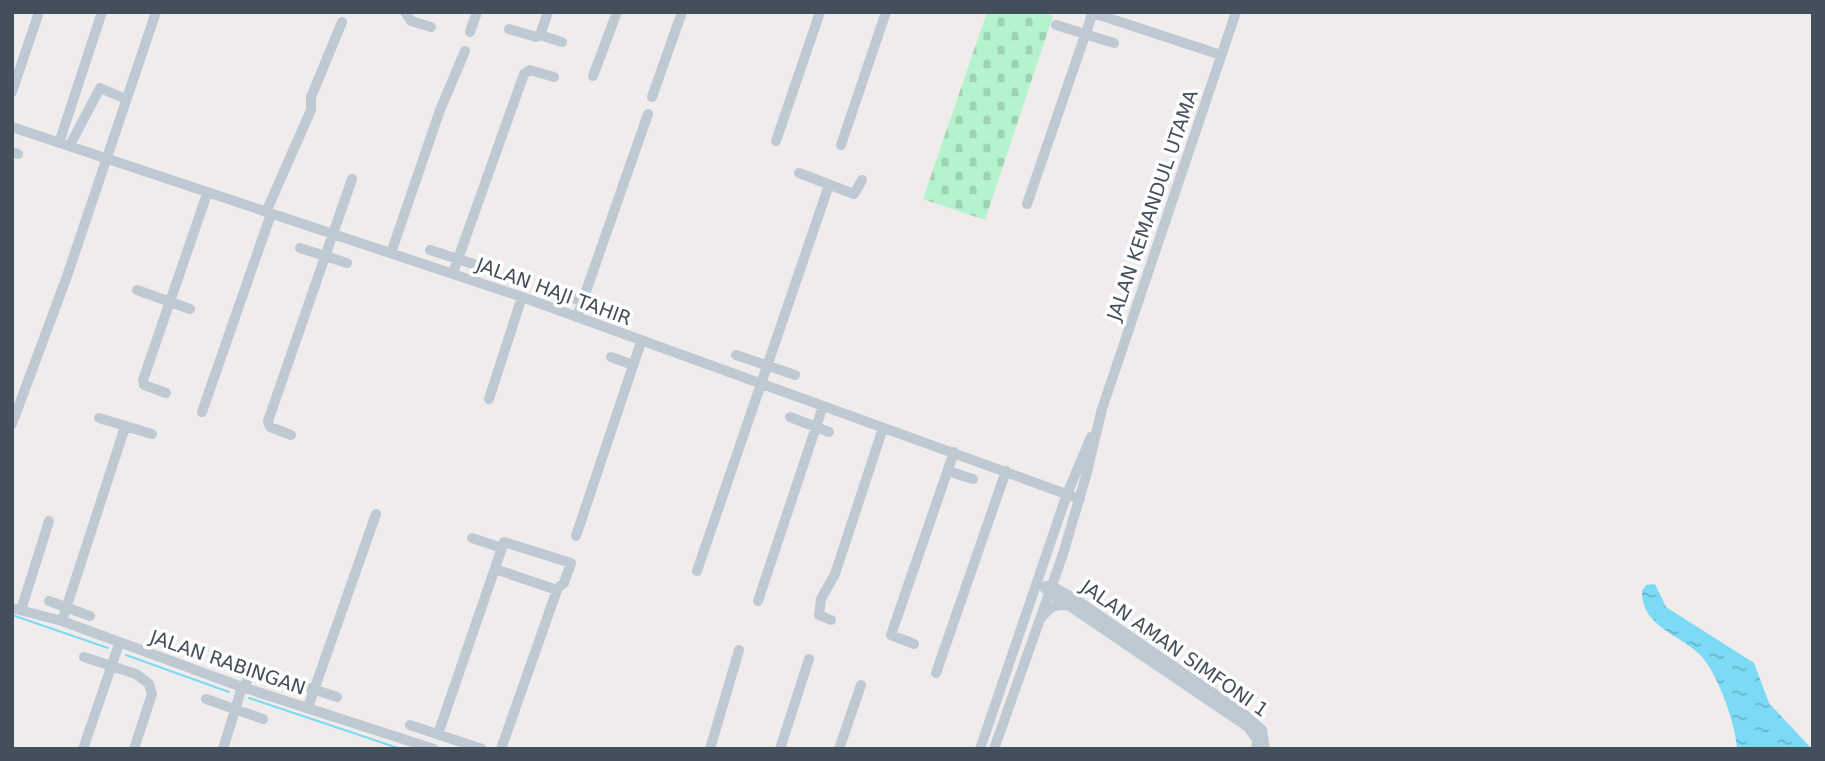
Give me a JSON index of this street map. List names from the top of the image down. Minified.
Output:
{"streets":{"street":["JALAN KEMANDUL UTAMA","JALAN HAJI TAHIR","JALAN AMAN SIMFONI 1","JALAN RABINGAN"]}}
